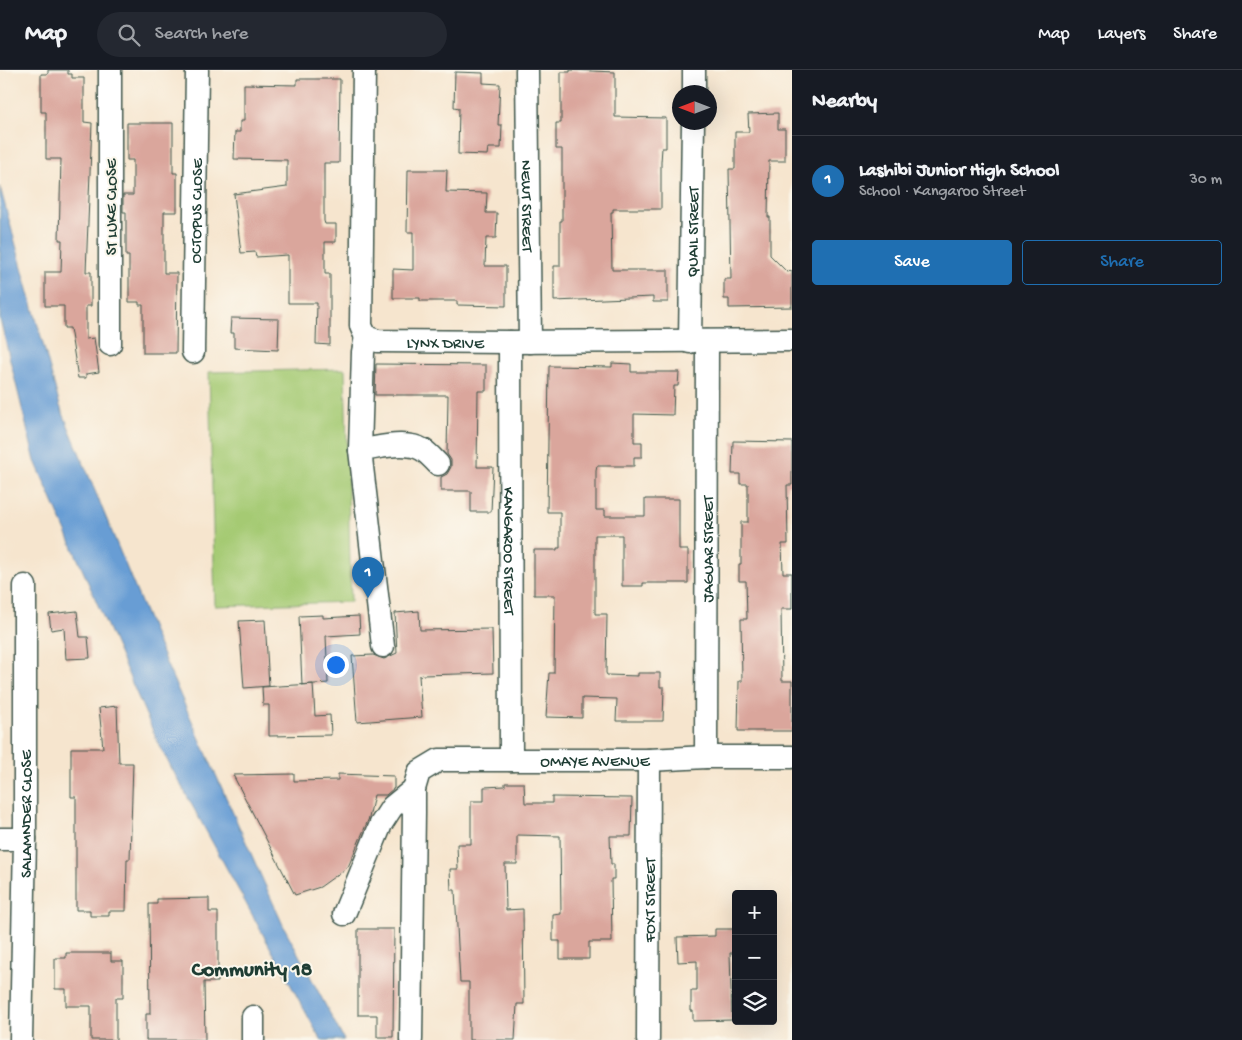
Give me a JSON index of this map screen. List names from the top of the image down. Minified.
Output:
{"streets":{"street":["NEWT STREET","ST LUKE CLOSE","OCTOPUS CLOSE","QUAIL STREET","LYNX DRIVE","JAGUAR STREET","KANGAROO STREET","OMAYE AVENUE","SALAMNDER CLOSE","FOXT STREET"]},"crossings":[["NEWT STREET","LYNX DRIVE"],["NEWT STREET","KANGAROO STREET"],["QUAIL STREET","LYNX DRIVE"],["QUAIL STREET","JAGUAR STREET"],["LYNX DRIVE","JAGUAR STREET"],["LYNX DRIVE","KANGAROO STREET"],["JAGUAR STREET","OMAYE AVENUE"],["KANGAROO STREET","OMAYE AVENUE"],["OMAYE AVENUE","FOXT STREET"]],"districts":["Community 18"],"north":"left","page":{"header":"Map","search":"Search here","nav":["Map","Layers","Share"],"heading":"Nearby","list":[{"mark":"1","name":"Lashibi Junior High School","note":"School · Kangaroo Street","value":"30 m"}],"buttons":["Save","Share"],"pins":"1","map_buttons":["+","−"]}}
